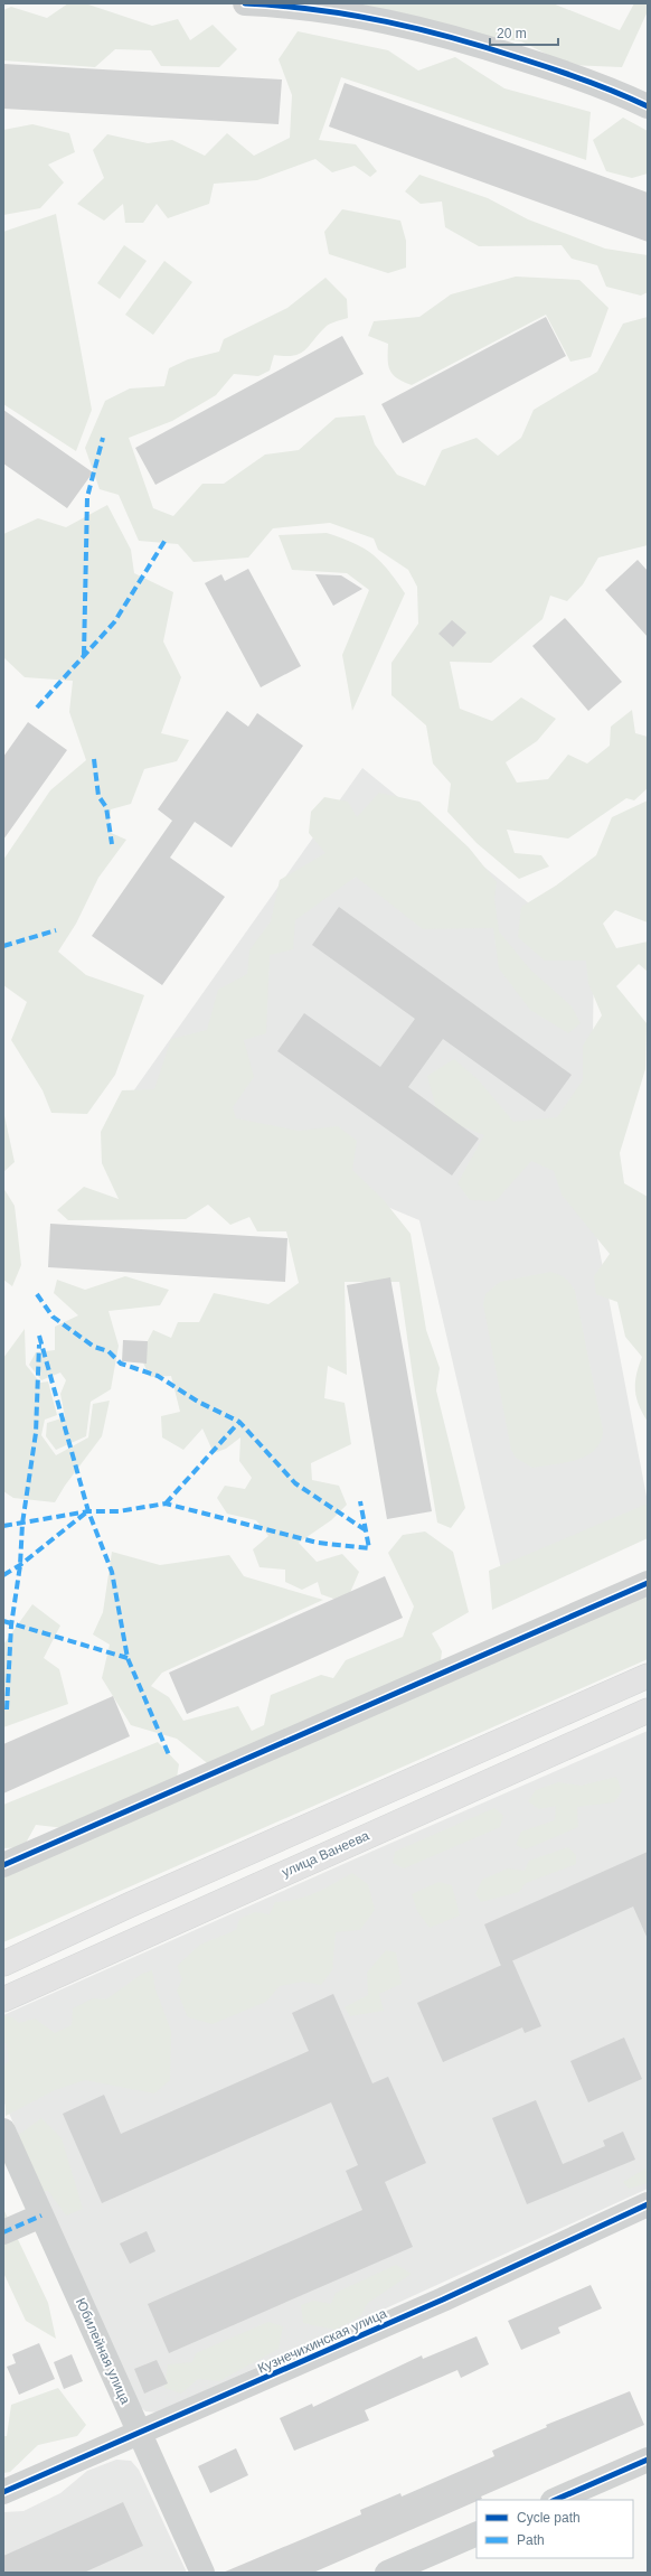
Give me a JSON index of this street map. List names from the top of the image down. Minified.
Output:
{"streets":{"main road":["улица Ванеева"],"street":["Кузнечихинская улица","Юбилейная улица"]},"crossings":[["Кузнечихинская улица","Юбилейная улица"]],"legend":["Cycle path","Path"],"scale_bar":"20 m"}
